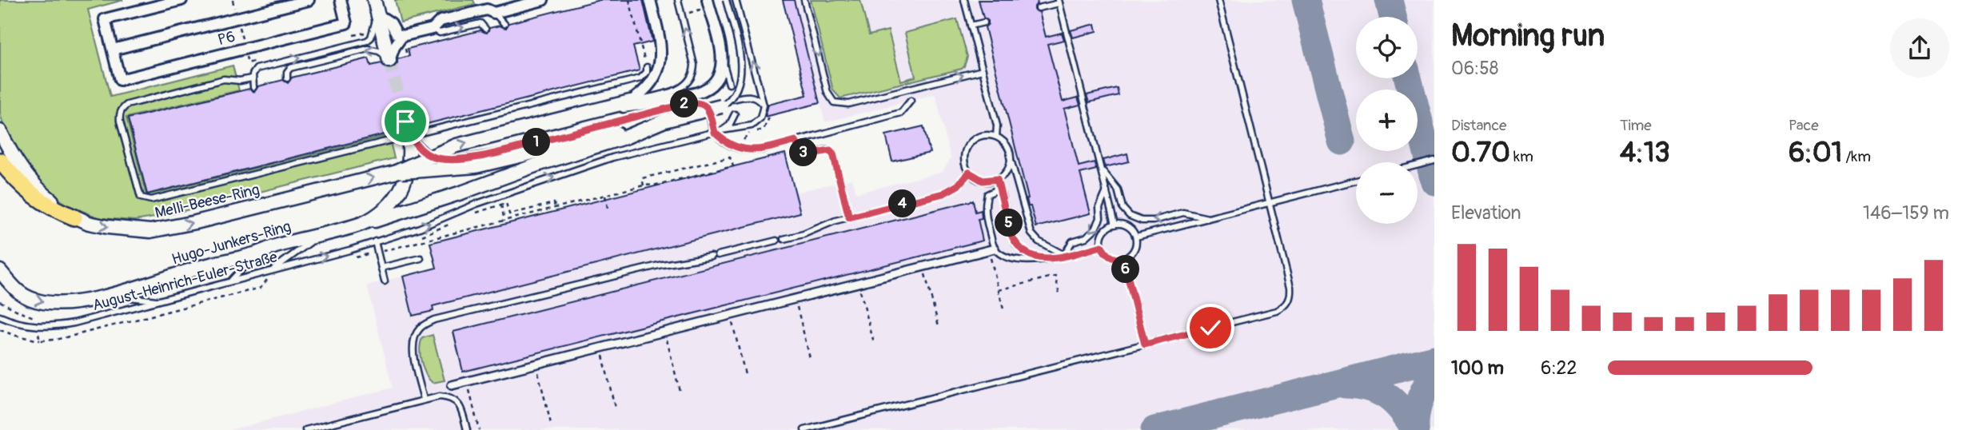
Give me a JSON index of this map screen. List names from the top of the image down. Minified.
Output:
{"streets":{"street":["P6","Melli-Beese-Ring","Hugo-Junkers-Ring"],"lane":["August-Heinrich-Euler-Straße"]},"one_way":["August-Heinrich-Euler-Straße"],"page":{"heading":["Morning run","06:58"],"map_buttons":["+","−"],"pins":["2","1","3","4","5","6"],"stats":[["Distance","0.70 km"],["Time","4:13"],["Pace","6:01 /km"]],"chart":["Elevation","146–159 m"],"list":[{"name":"100 m","note":"6:22"}]}}
